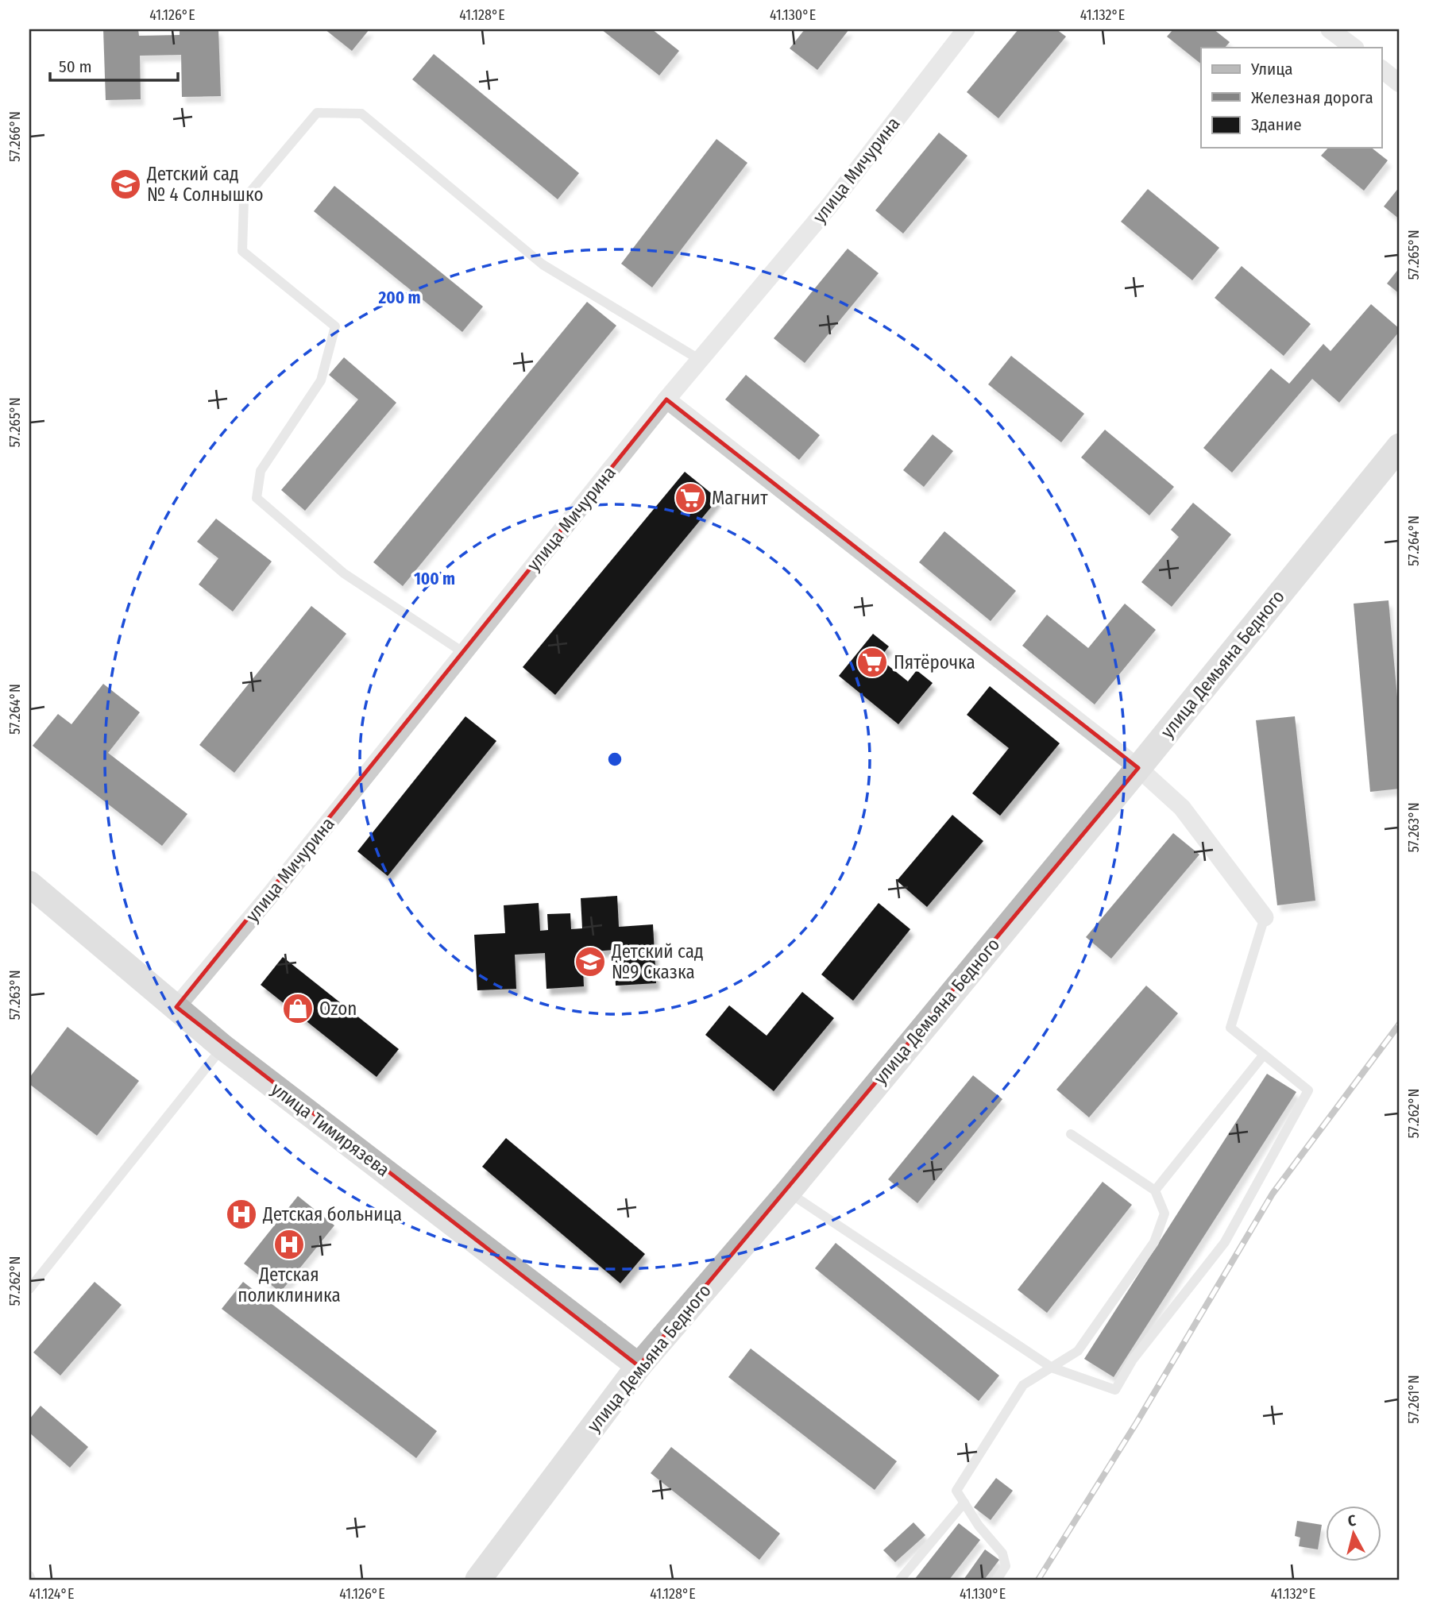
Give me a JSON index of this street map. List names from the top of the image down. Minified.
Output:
{"streets":{"main road":["улица Демьяна Бедного","улица Тимирязева"],"street":["улица Мичурина"]},"crossings":[["улица Мичурина","улица Тимирязева"],["улица Демьяна Бедного","улица Тимирязева"]],"places":{"school or university":["Детский сад № 4 Солнышко","Детский сад №9 Сказка"],"supermarket":["Магнит","Пятёрочка"],"shop":["Ozon"],"hospital":["Детская больница","Детская поликлиника"]},"legend":["Улица","Железная дорога","Здание"],"scale_bar":"50 m","north":"top","coordinates":["41.126°E","41.128°E","41.130°E","41.132°E","57.266°N","57.265°N","57.264°N","57.263°N","57.262°N","57.261°N","41.124°E"],"rings":["200 m","100 m"]}
